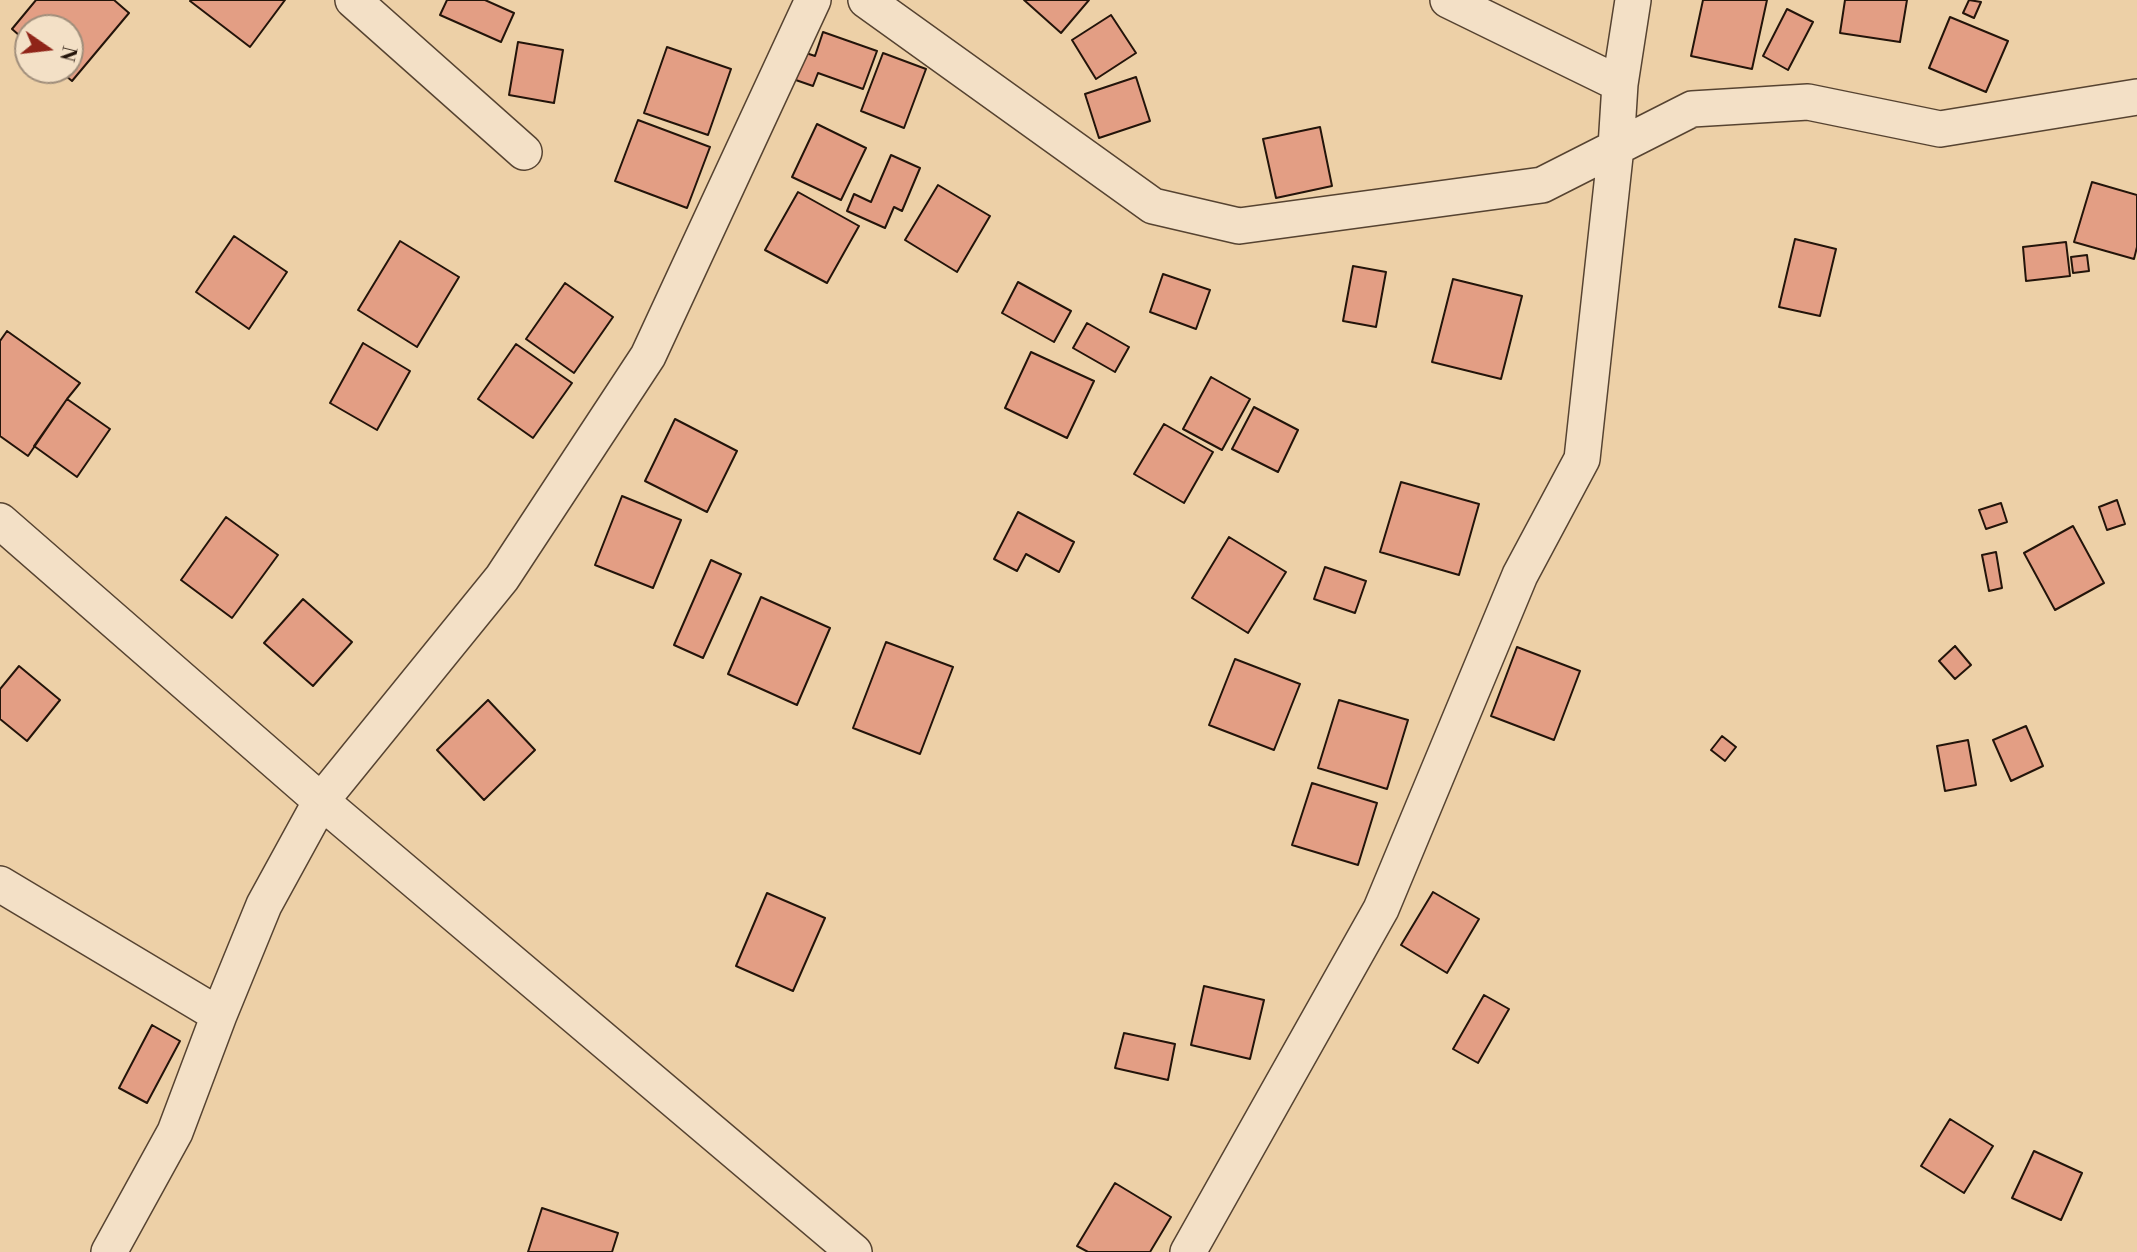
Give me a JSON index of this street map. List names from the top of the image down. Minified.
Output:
{"north":"right"}
